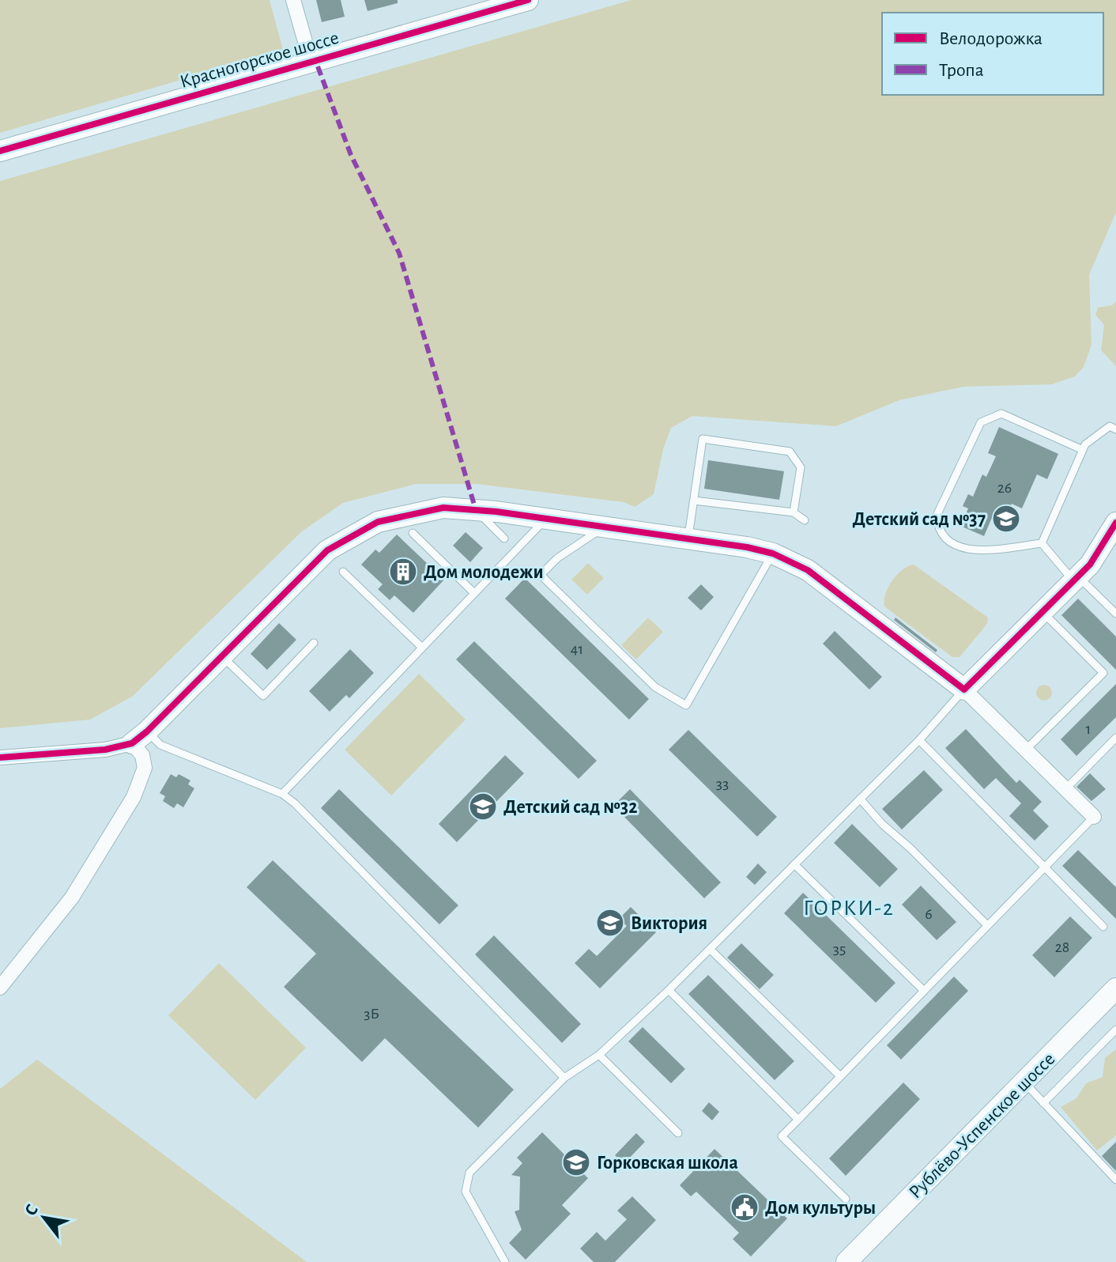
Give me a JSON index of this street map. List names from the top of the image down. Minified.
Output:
{"streets":{"street":["Красногорское шоссе","Рублёво-Успенское шоссе"]},"districts":["ГОРКИ-2"],"places":{"school or university":["Детский сад №37","Детский сад №32","Виктория","Горковская школа"],"building":["Дом молодежи"],"public building":["Дом культуры"]},"house_numbers":["26","41","1","33","6","28","35","3Б"],"legend":["Велодорожка","Тропа"],"north":"top left"}
